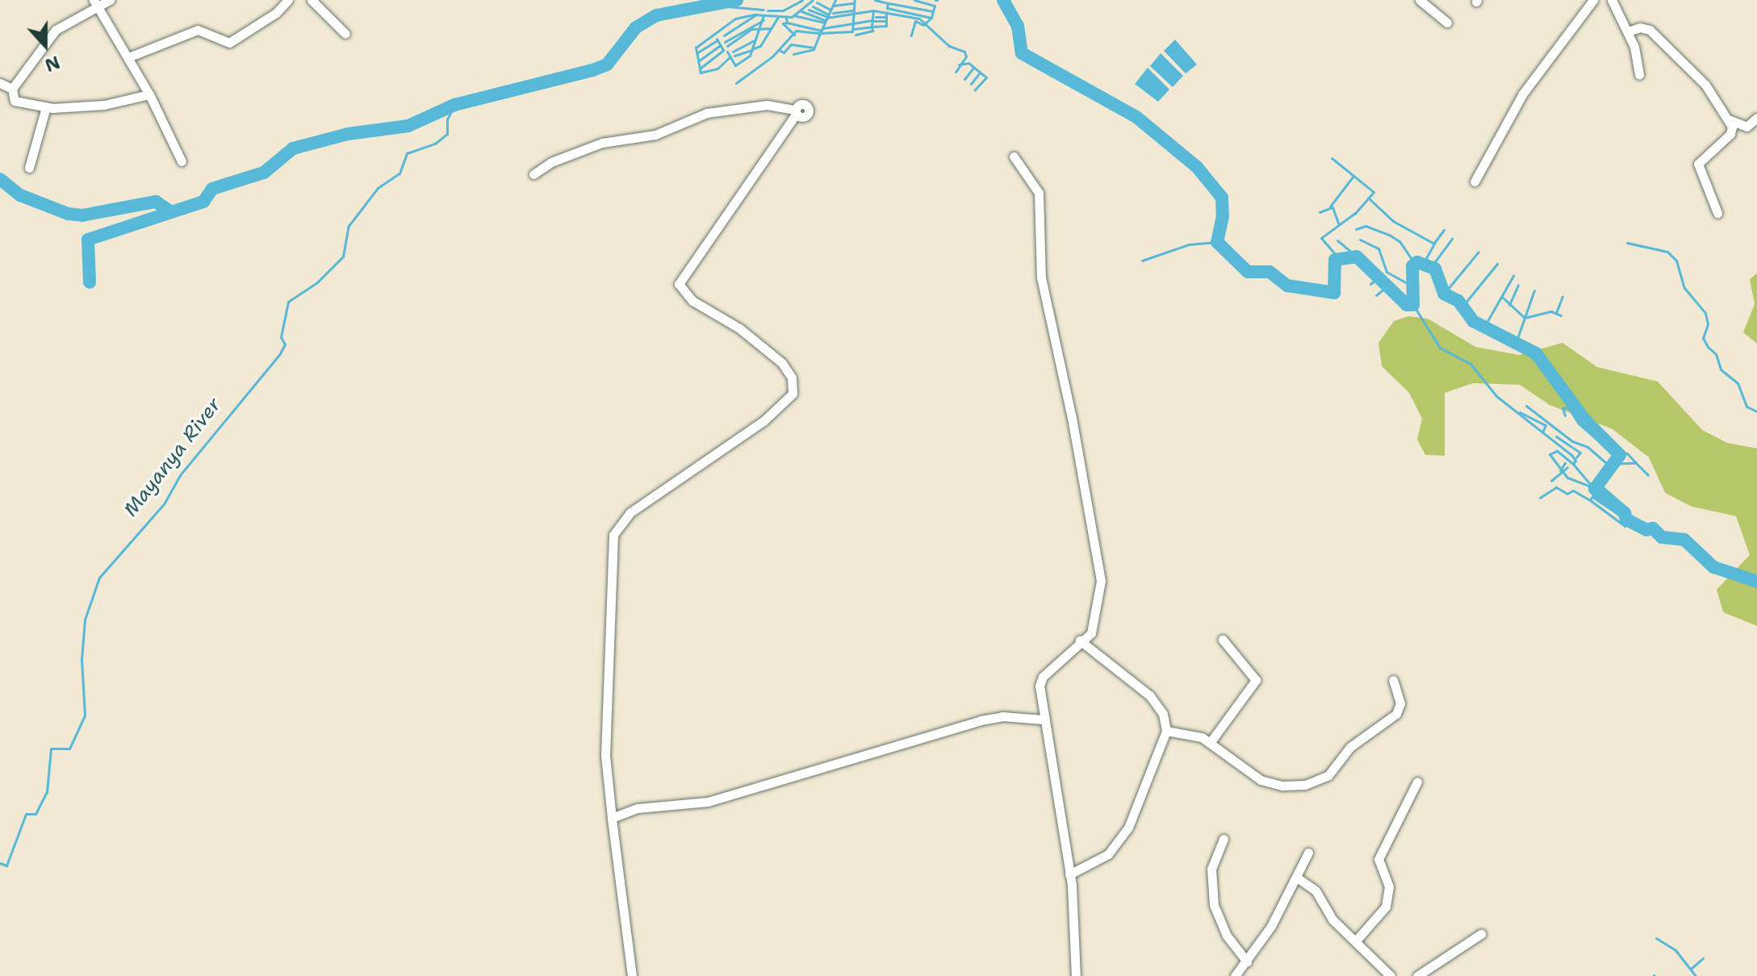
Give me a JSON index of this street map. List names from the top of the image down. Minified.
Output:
{"water":["Mayanya River"],"north":"bottom"}
